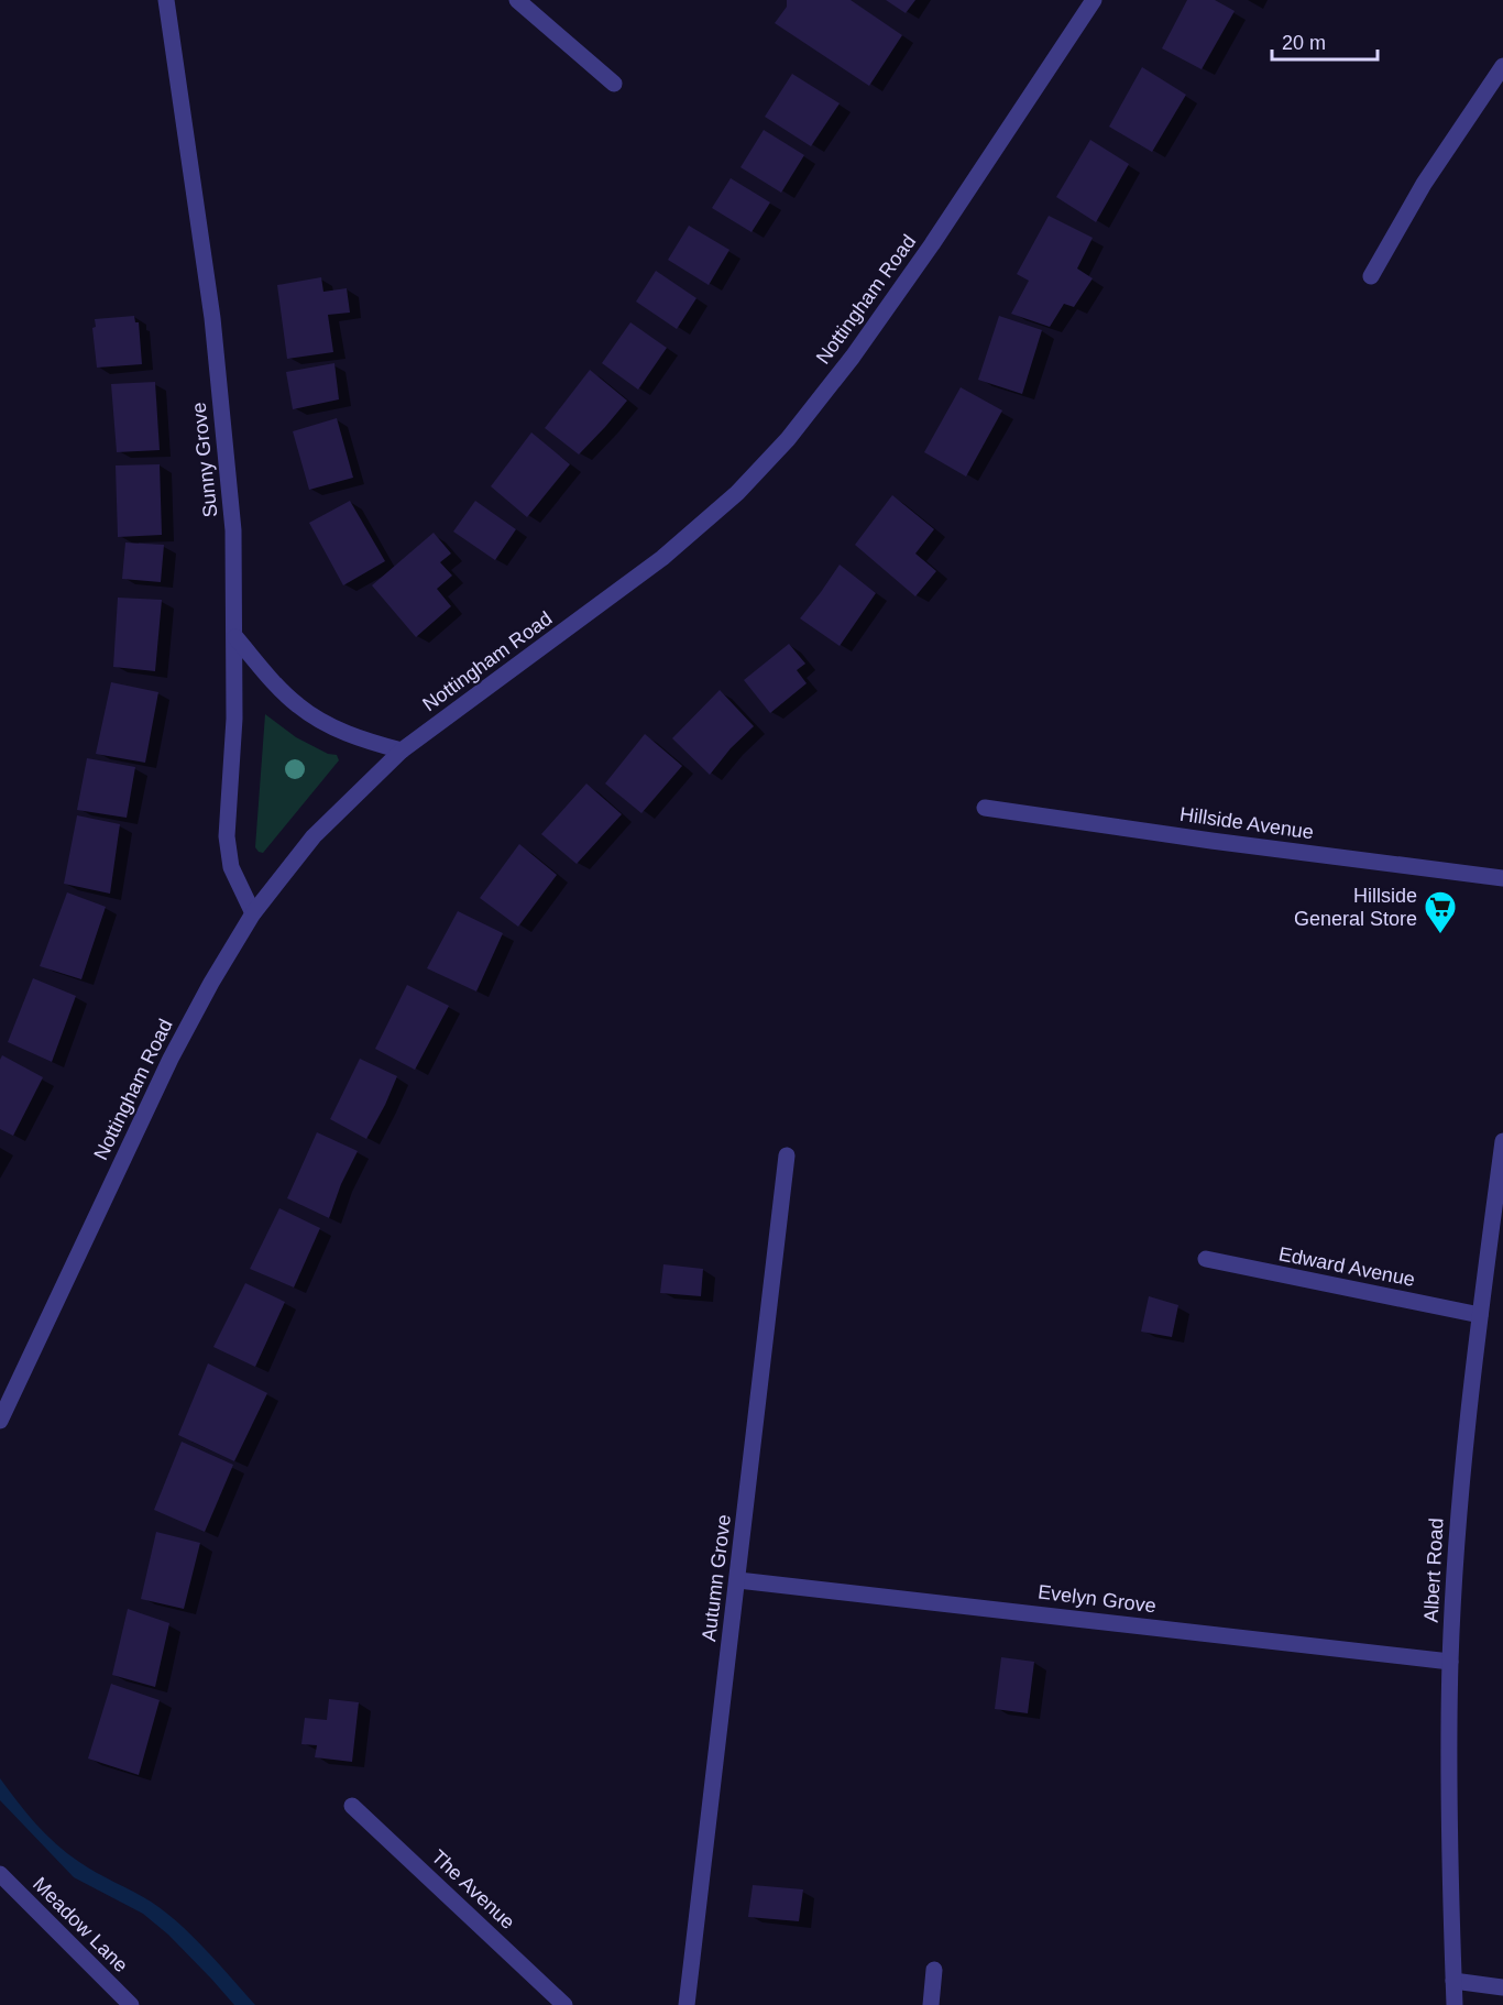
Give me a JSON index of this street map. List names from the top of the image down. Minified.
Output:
{"streets":{"street":["Nottingham Road","Sunny Grove","Hillside Avenue","Edward Avenue","Albert Road","Autumn Grove","Evelyn Grove","The Avenue","Meadow Lane"]},"crossings":[["Nottingham Road","Sunny Grove"],["Edward Avenue","Albert Road"],["Albert Road","Evelyn Grove"],["Autumn Grove","Evelyn Grove"]],"places":{"supermarket":["Hillside General Store"]},"scale_bar":"20 m"}
